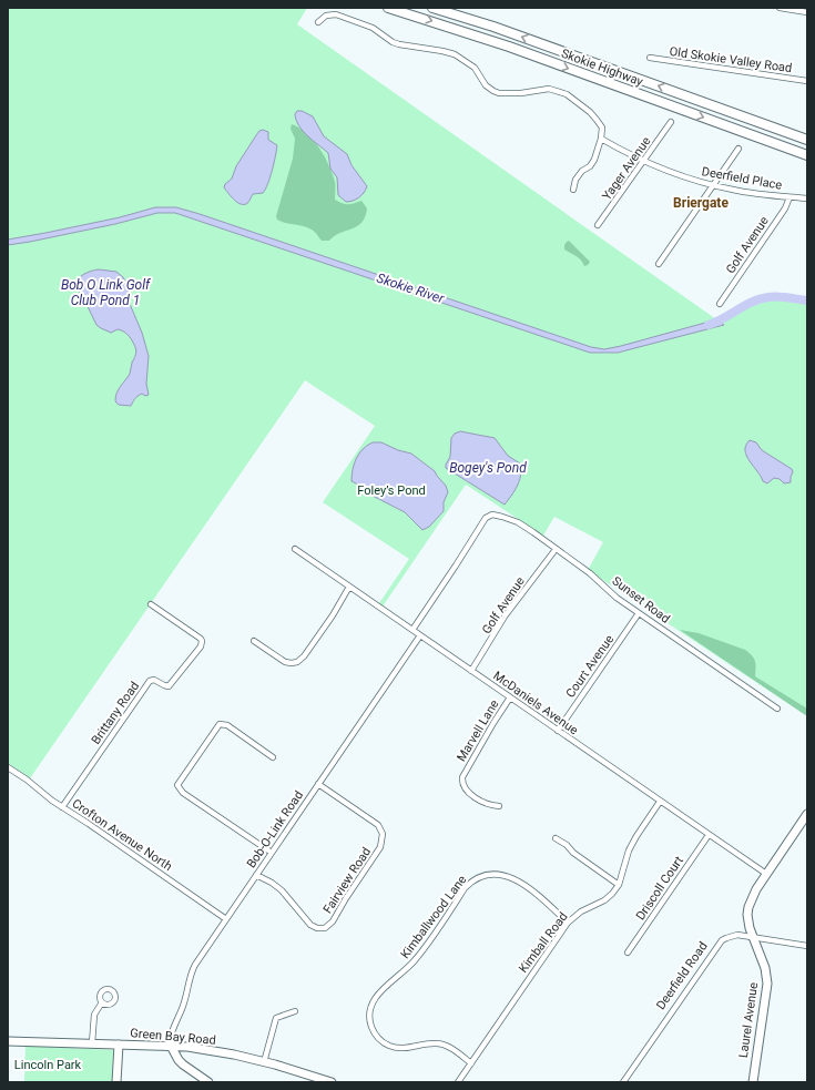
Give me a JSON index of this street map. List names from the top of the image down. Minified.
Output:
{"streets":{"highway":["Skokie Highway"],"street":["Old Skokie Valley Road","Yager Avenue","Deerfield Place","Golf Avenue","Sunset Road","Court Avenue","McDaniels Avenue","Brittany Road","Marvell Lane","Bob-O-Link Road","Crofton Avenue North","Fairview Road","Driscoll Court","Kimballwood Lane","Kimball Road","Deerfield Road","Laurel Avenue","Green Bay Road"]},"crossings":[["Yager Avenue","Deerfield Place"],["Deerfield Place","Golf Avenue"],["Golf Avenue","McDaniels Avenue"],["Sunset Road","Court Avenue"],["Sunset Road","McDaniels Avenue"],["Court Avenue","McDaniels Avenue"],["McDaniels Avenue","Marvell Lane"],["McDaniels Avenue","Bob-O-Link Road"],["McDaniels Avenue","Driscoll Court"],["McDaniels Avenue","Kimball Road"],["Brittany Road","Crofton Avenue North"],["Bob-O-Link Road","Crofton Avenue North"],["Bob-O-Link Road","Fairview Road"],["Bob-O-Link Road","Green Bay Road"],["Kimballwood Lane","Kimball Road"],["Deerfield Road","Laurel Avenue"]],"districts":["Briergate"],"water":["Bob O Link Golf Club Pond 1","Skokie River","Bogey's Pond"],"parks":["Foley’s Pond","Lincoln Park"]}
